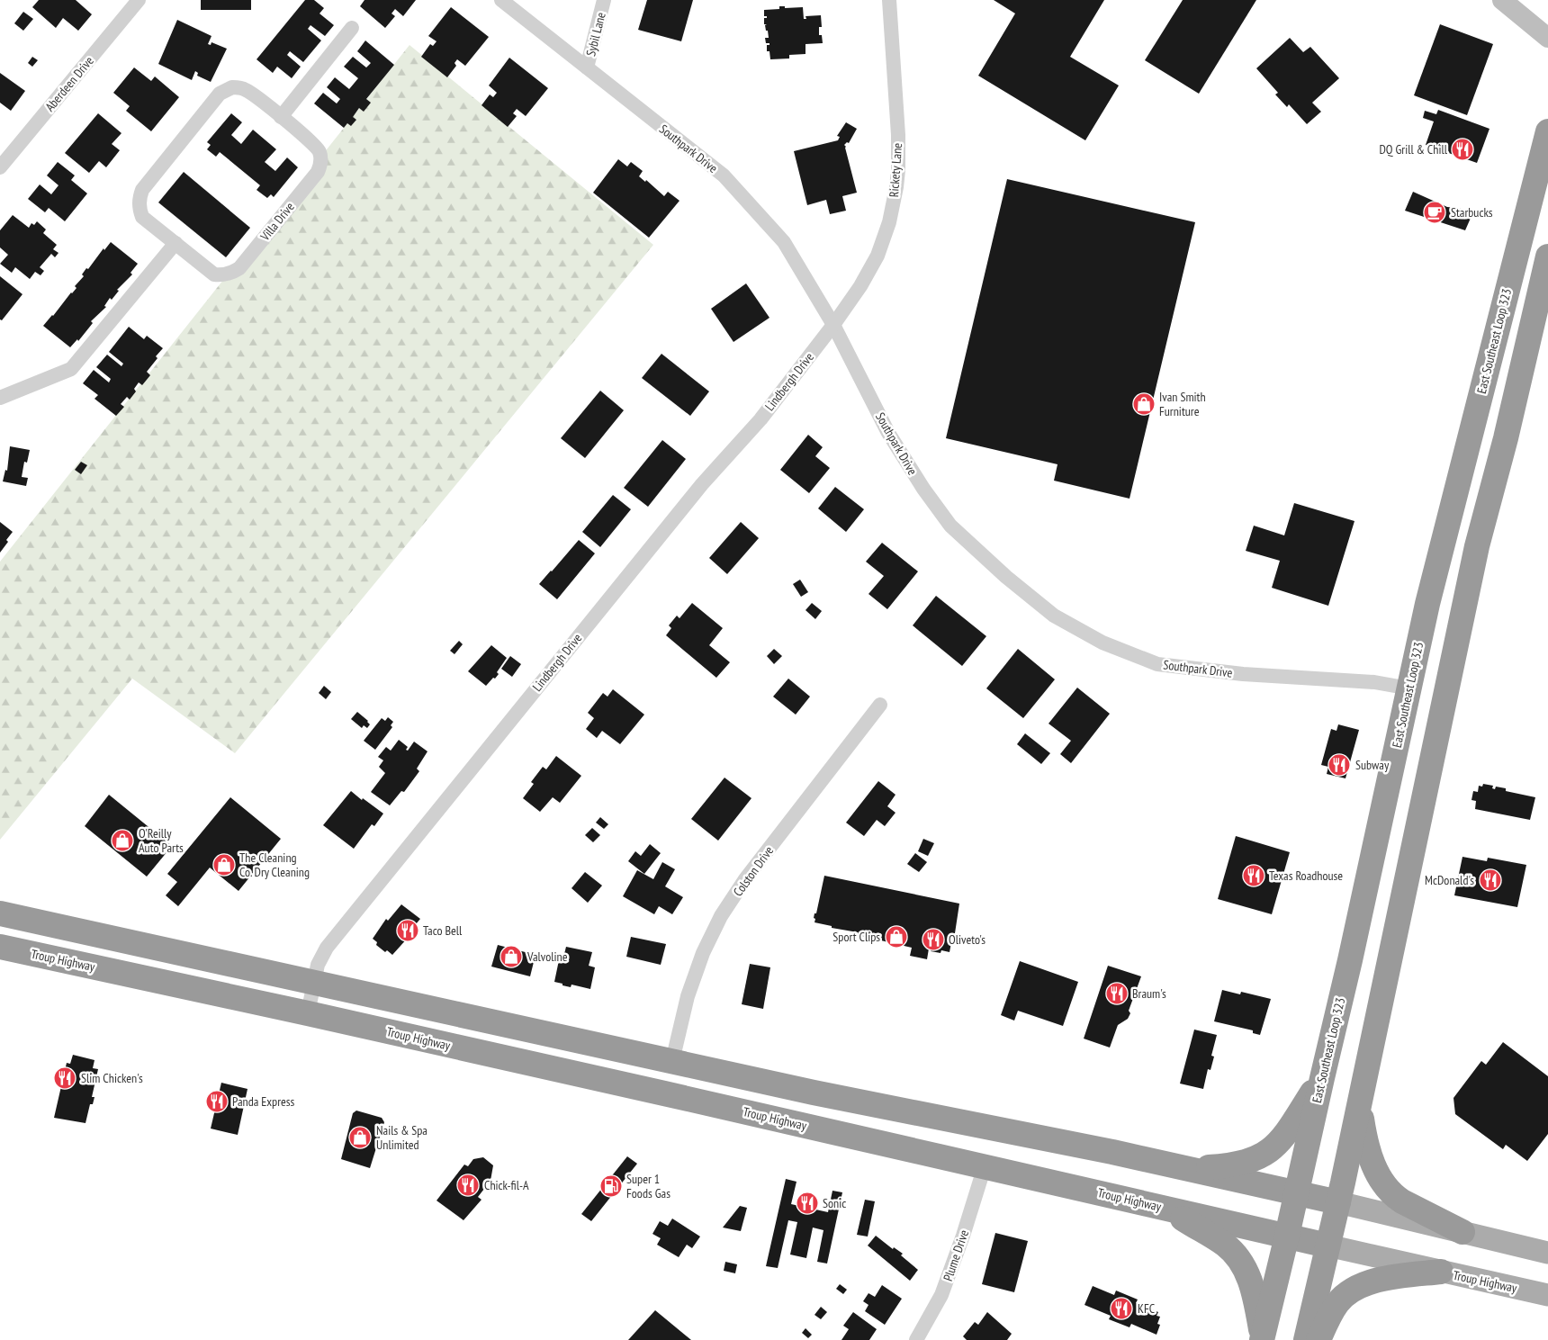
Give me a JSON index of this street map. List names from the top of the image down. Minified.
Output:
{"streets":{"highway":["East Southeast Loop 323","Troup Highway"],"street":["Sybil Lane","Aberdeen Drive","Southpark Drive","Rickety Lane","Villa Drive","Lindbergh Drive","Colston Drive","Plume Drive"]},"crossings":[["Sybil Lane","Southpark Drive"],["Southpark Drive","Rickety Lane"],["Southpark Drive","East Southeast Loop 323"],["Southpark Drive","Lindbergh Drive"],["Rickety Lane","Lindbergh Drive"],["East Southeast Loop 323","Troup Highway"],["Lindbergh Drive","Troup Highway"],["Troup Highway","Plume Drive"]],"places":{"restaurant":["DQ Grill & Chill","Subway","Texas Roadhouse","McDonald's","Taco Bell","Oliveto's","Braum's","Slim Chicken's","Panda Express","Chick-fil-A","Sonic","KFC"],"cafe":["Starbucks"],"shop":["Ivan Smith Furniture","O'Reilly Auto Parts","The Cleaning Co. Dry Cleaning","Sport Clips","Valvoline","Nails & Spa Unlimited"],"fuel station":["Super 1 Foods Gas"]}}
